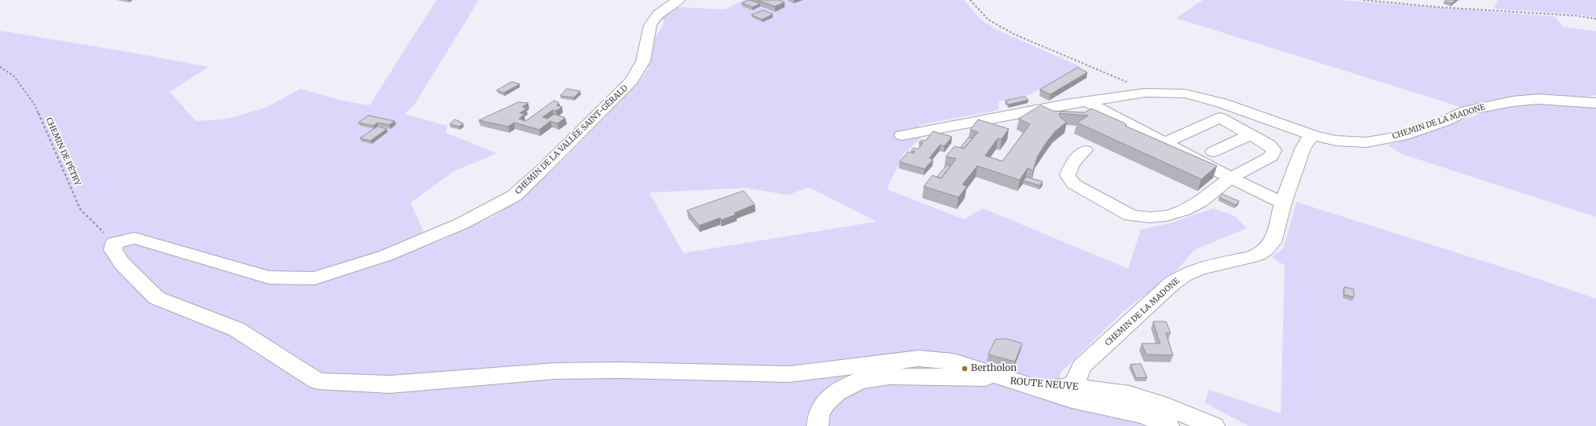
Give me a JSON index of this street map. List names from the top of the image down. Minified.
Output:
{"streets":{"street":["CHEMIN DE LA MADONE","CHEMIN DE LA VALLÉE SAINT-GÉRALD","ROUTE NEUVE"],"path":["CHEMIN DE PÉTRY"]},"crossings":[["CHEMIN DE LA MADONE","ROUTE NEUVE"],["CHEMIN DE LA VALLÉE SAINT-GÉRALD","CHEMIN DE PÉTRY"]],"places":["Bertholon"]}
